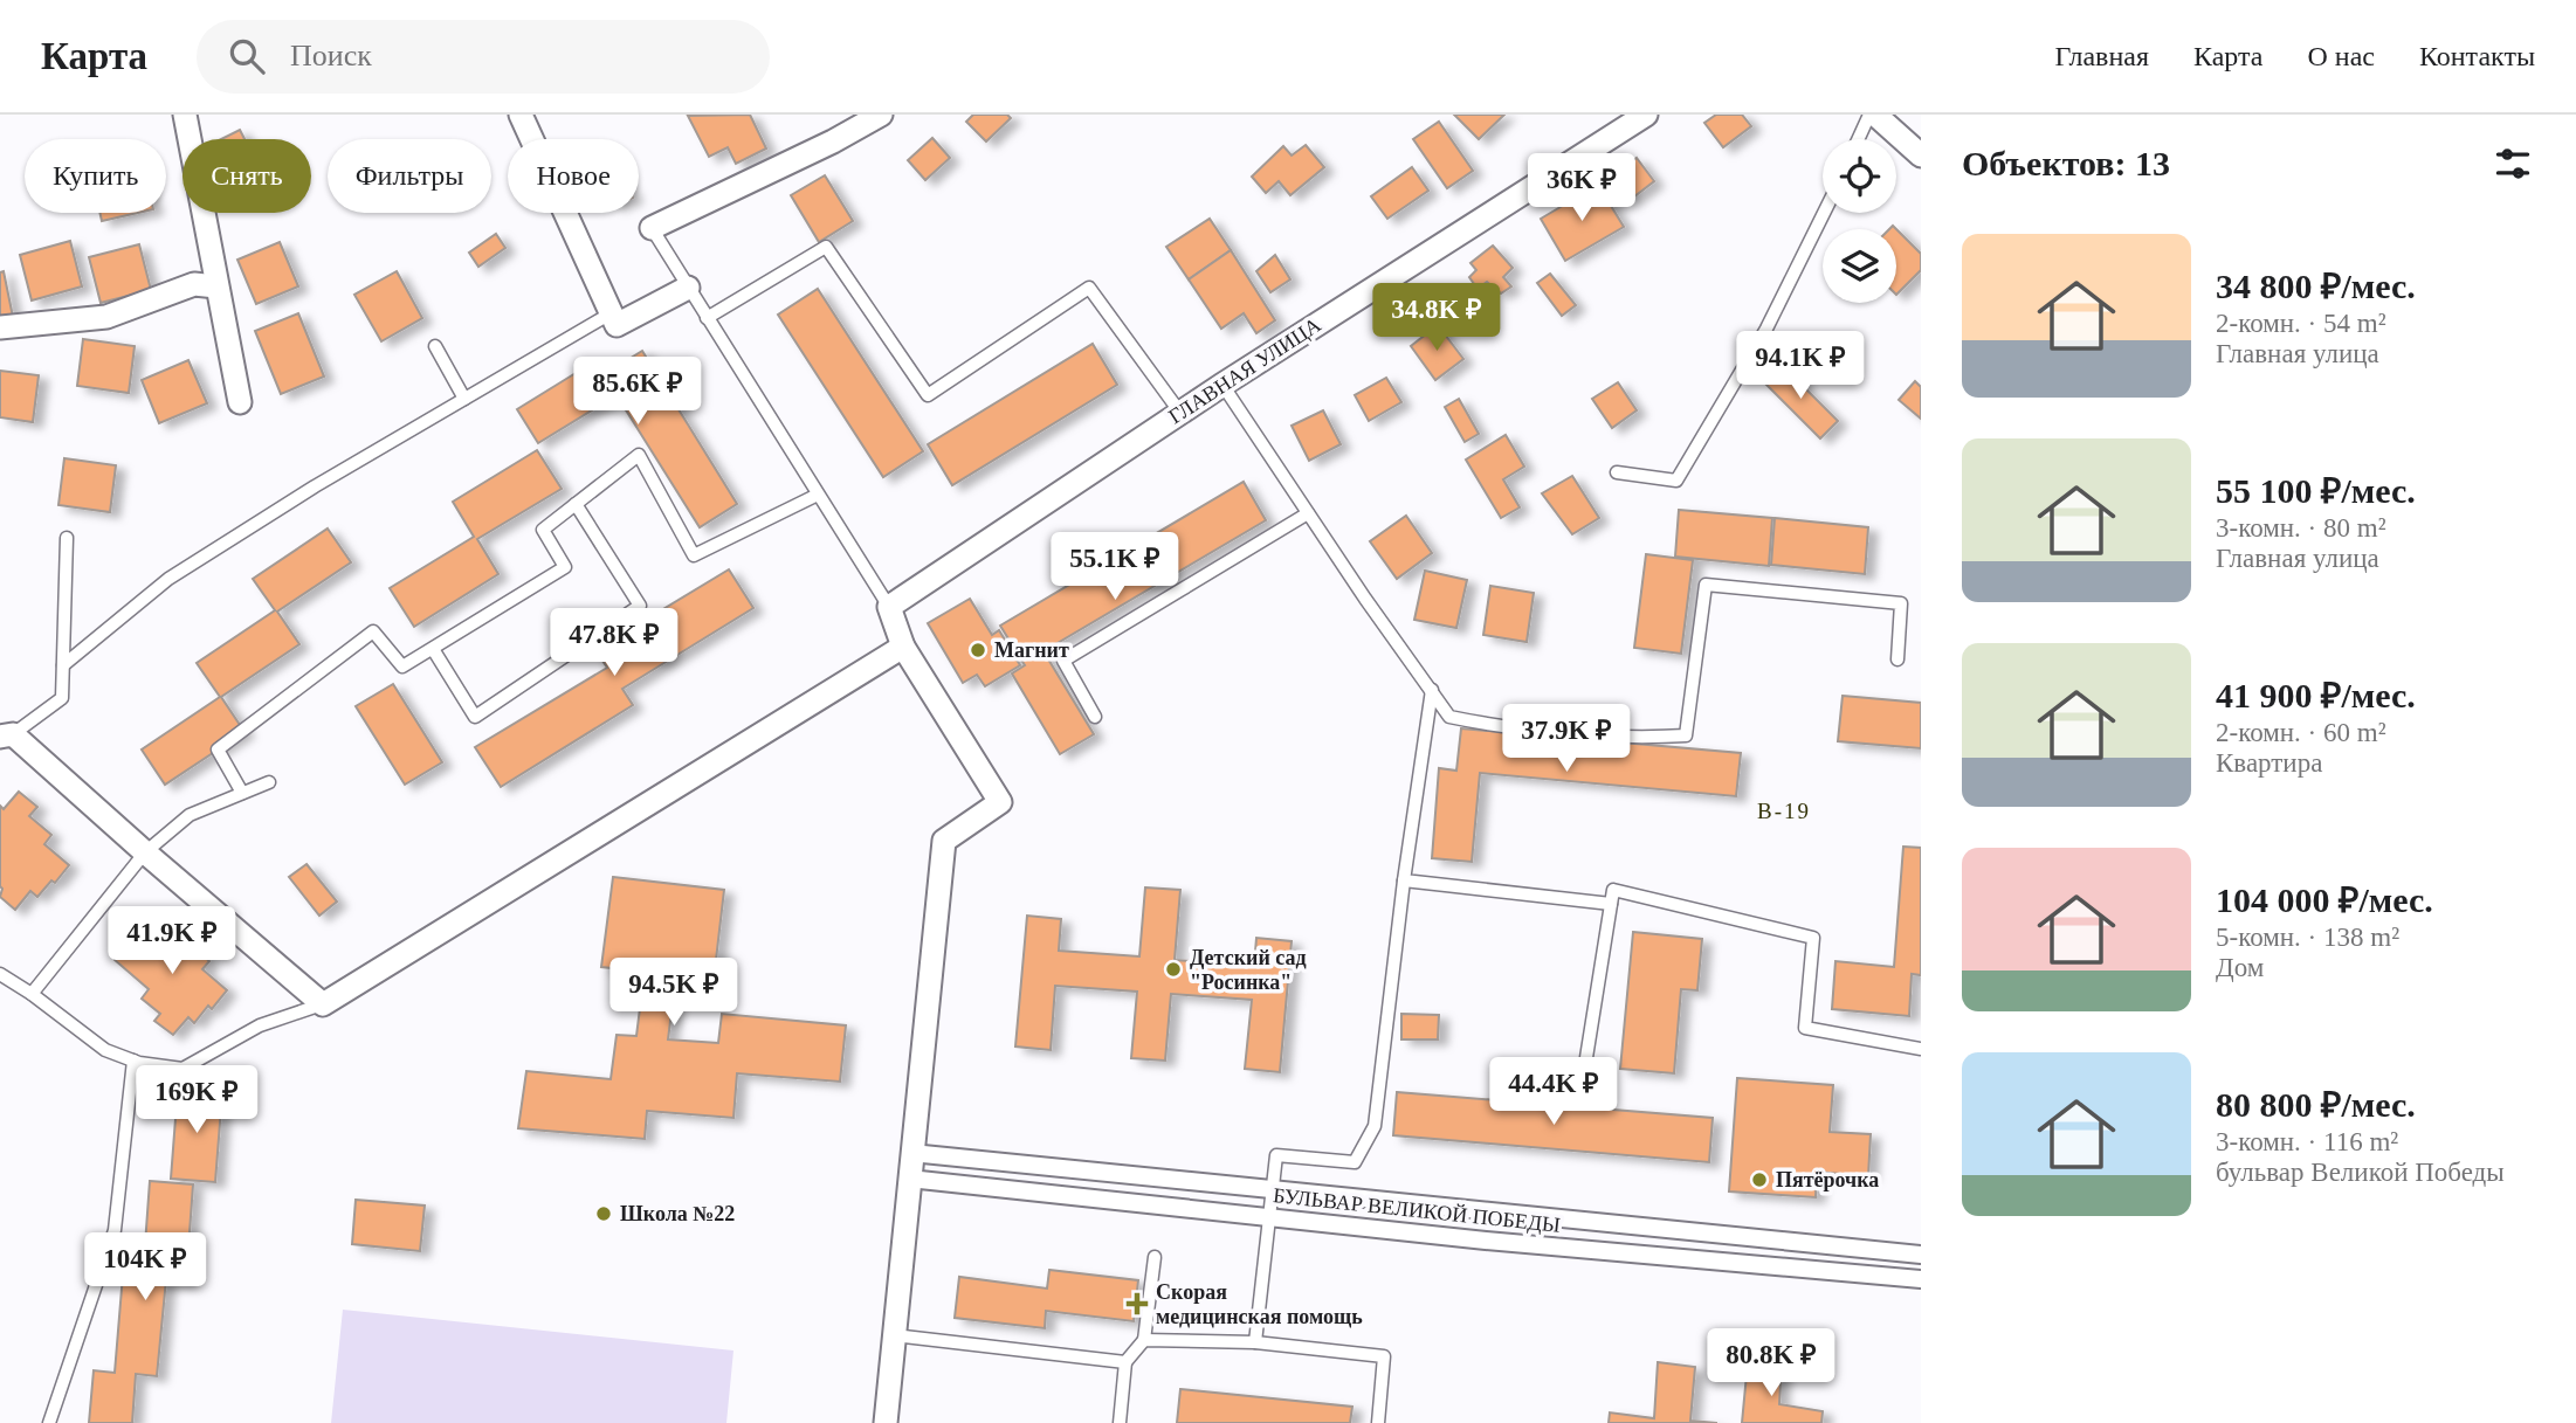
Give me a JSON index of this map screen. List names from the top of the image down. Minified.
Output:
{"streets":{"street":["ГЛАВНАЯ УЛИЦА","БУЛЬВАР ВЕЛИКОЙ ПОБЕДЫ"]},"districts":["В-19"],"places":{"other":["Магнит","Детский сад \"Росинка\"","Пятёрочка","Школа №22"],"health":["Скорая медицинская помощь"]},"page":{"header":"Карта","search":"Поиск","nav":["Главная","Карта","О нас","Контакты"],"heading":"Объектов: 13","chip":["Купить","Снять","Фильтры","Новое"],"price":["36K ₽","34.8K ₽","94.1K ₽","85.6K ₽","55.1K ₽","47.8K ₽","37.9K ₽","41.9K ₽","94.5K ₽","44.4K ₽","169K ₽","104K ₽","80.8K ₽"],"list":[{"name":"34 800 ₽/мес.","note":"2-комн. · 54 m² · Главная улица"},{"name":"55 100 ₽/мес.","note":"3-комн. · 80 m² · Главная улица"},{"name":"41 900 ₽/мес.","note":"2-комн. · 60 m² · Квартира"},{"name":"104 000 ₽/мес.","note":"5-комн. · 138 m² · Дом"},{"name":"80 800 ₽/мес.","note":"3-комн. · 116 m² · бульвар Великой Победы"}]}}
